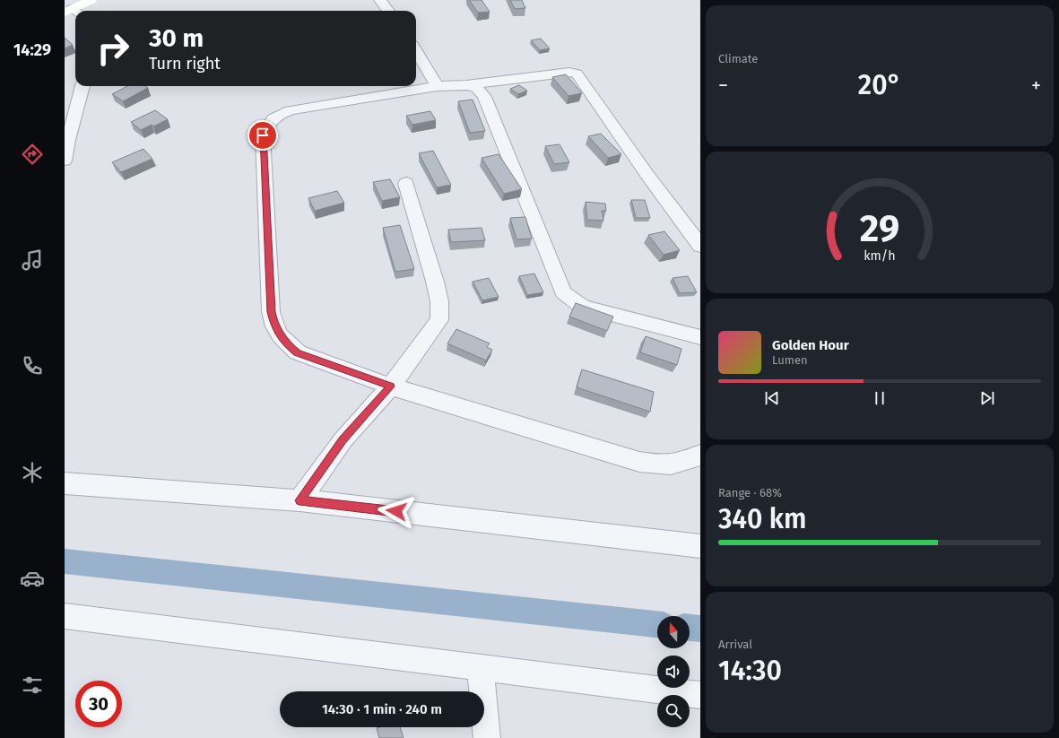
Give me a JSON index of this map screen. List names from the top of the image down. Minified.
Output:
{"north":"top","page":{"tabs":"14:29","tile":["Climate",["Range · 68%","340 km"],["Arrival","14:30"]],"turn":["30 m","Turn right"],"heat":["−","20°","+"],"song":["Golden Hour","Lumen"],"limit":"30","trip":"14:30 · 1 min · 240 m","gauge":["29","km/h"]}}
